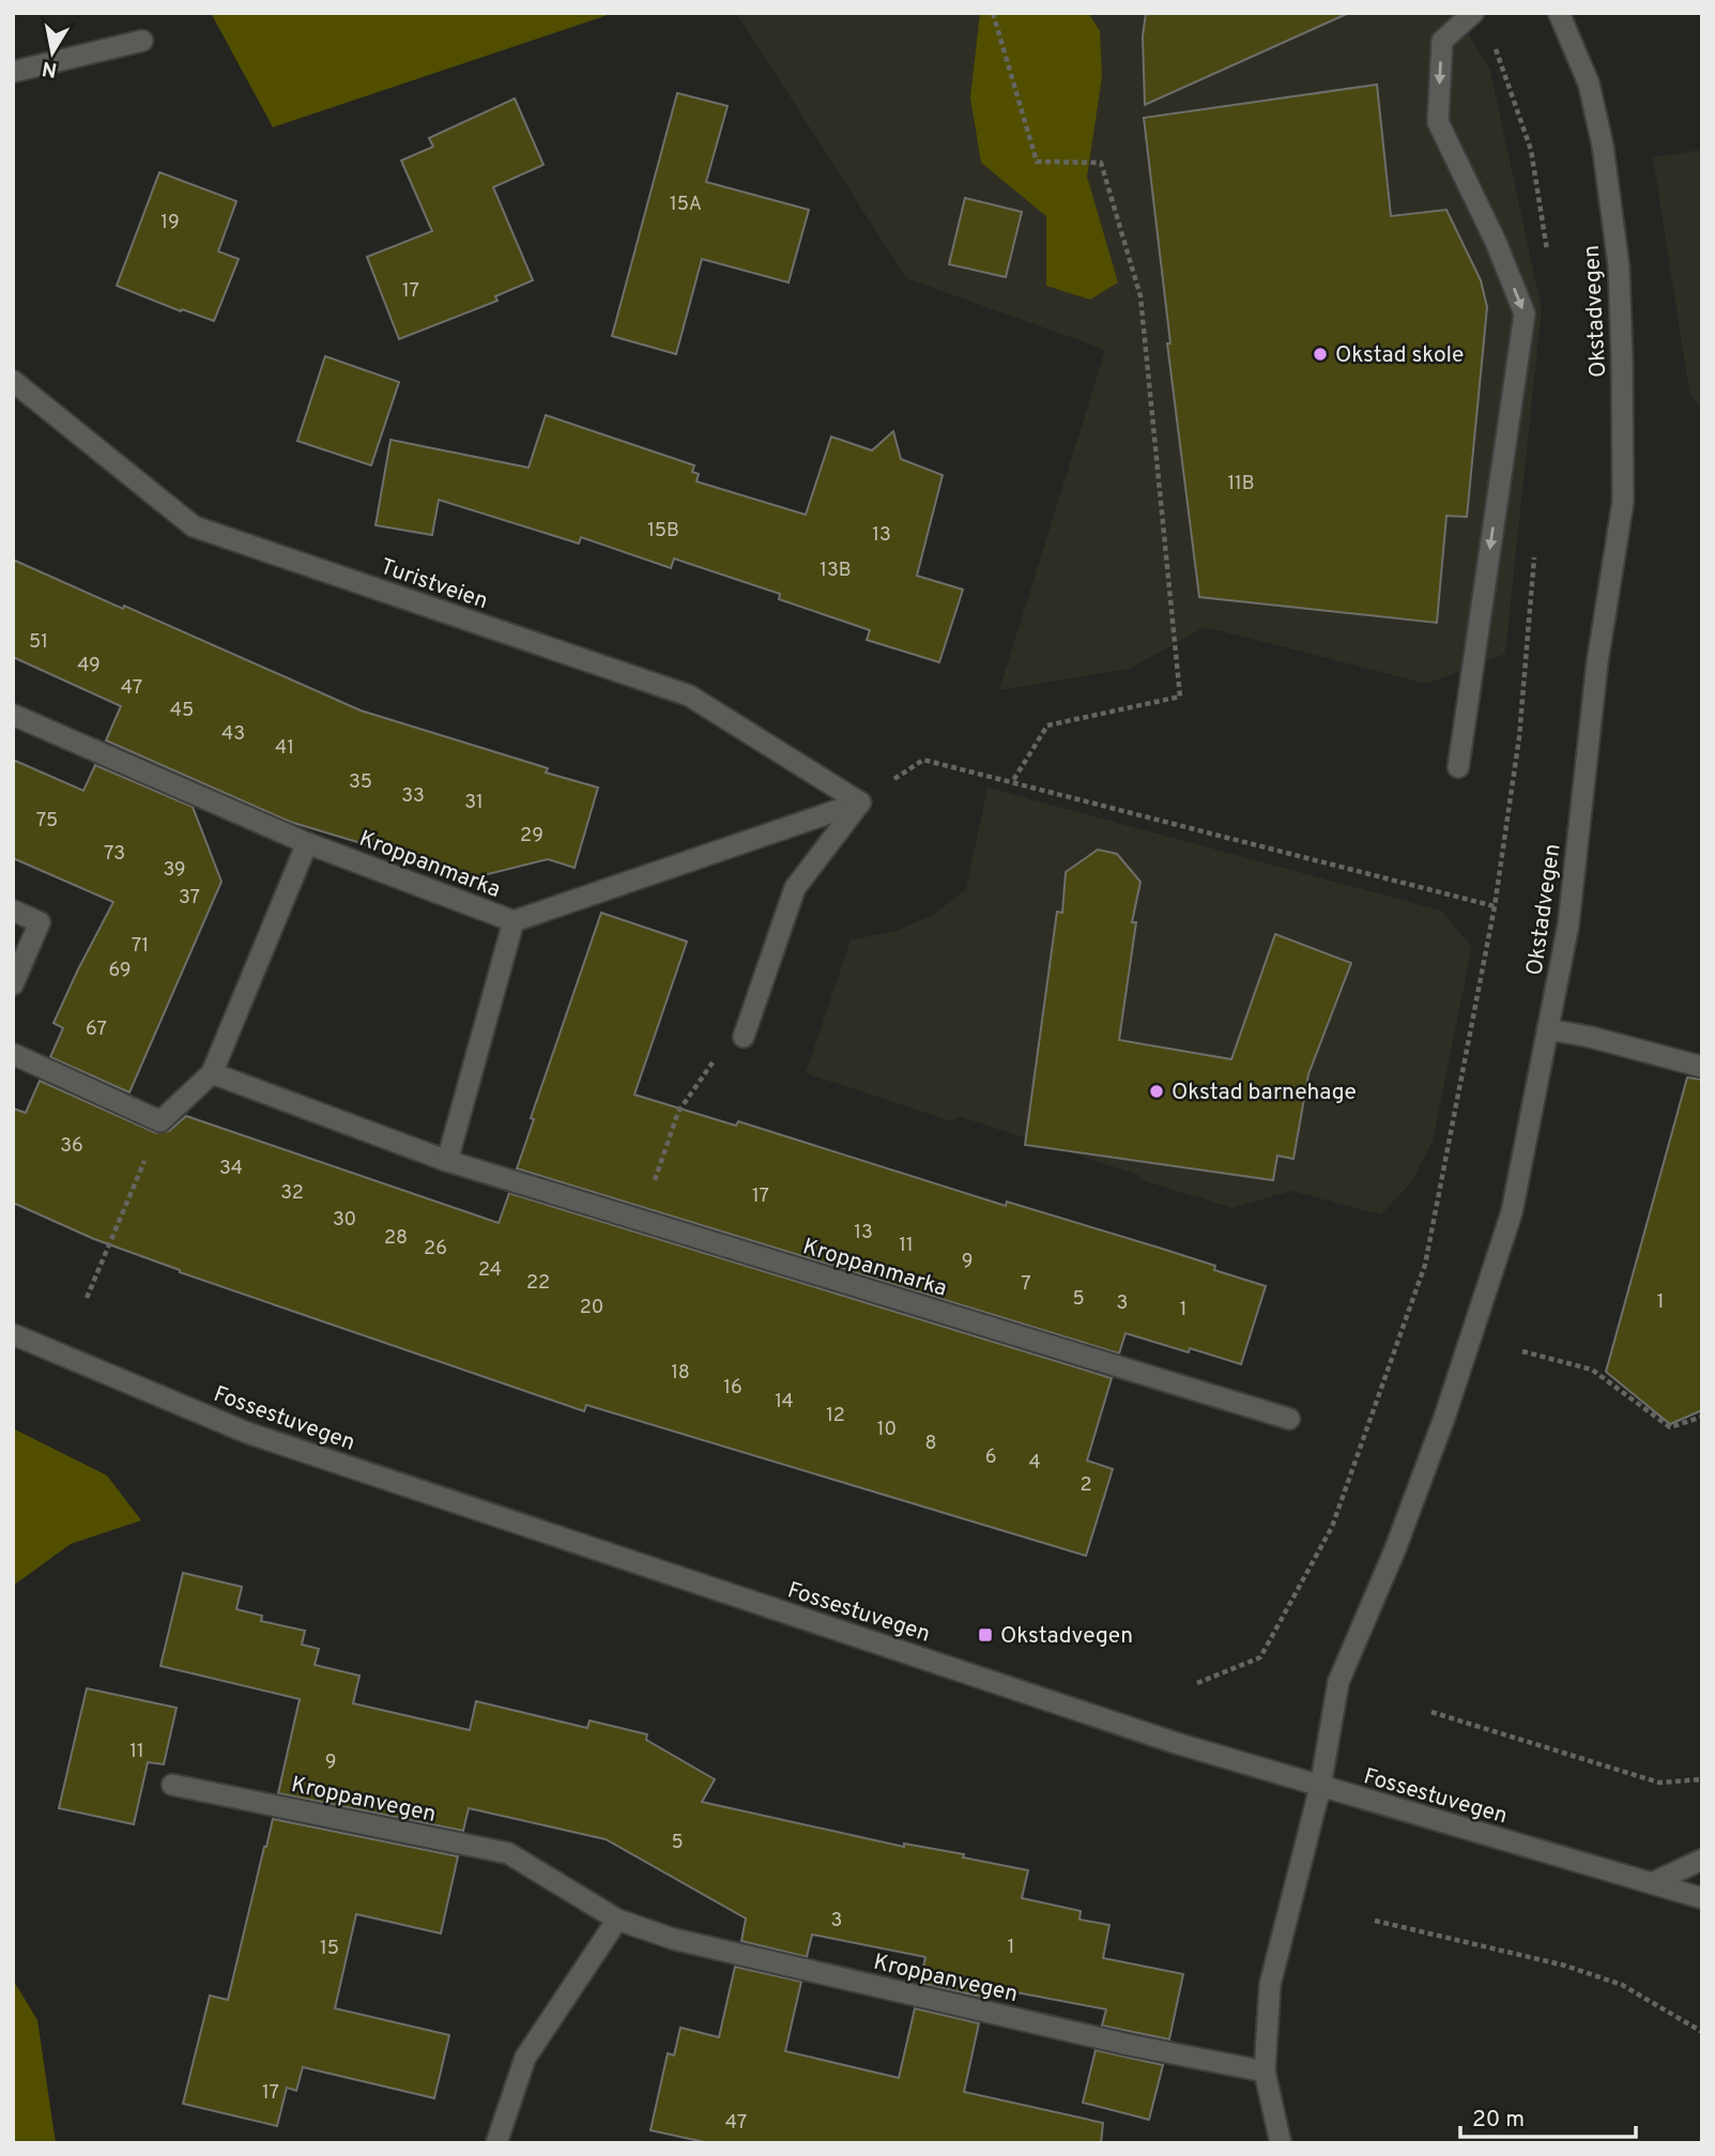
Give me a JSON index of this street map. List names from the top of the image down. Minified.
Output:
{"streets":{"street":["Okstadvegen","Turistveien","Kroppanmarka","Fossestuvegen","Kroppanvegen"]},"crossings":[["Okstadvegen","Fossestuvegen"]],"places":{"other":["Okstad skole","Okstad barnehage"],"transit":["Okstadvegen"]},"house_numbers":["15A","19","17","11B","15B","13","13B","51","49","47","45","43","41","35","33","31","75","29","73","39","37","71","69","67","36","34","32","17","30","13","28","11","26","9","24","22","7","5","1","3","20","1","18","16","14","12","10","8","6","4","2","11","9","5","3","1","15","17","47"],"scale_bar":"20 m","north":"bottom"}
